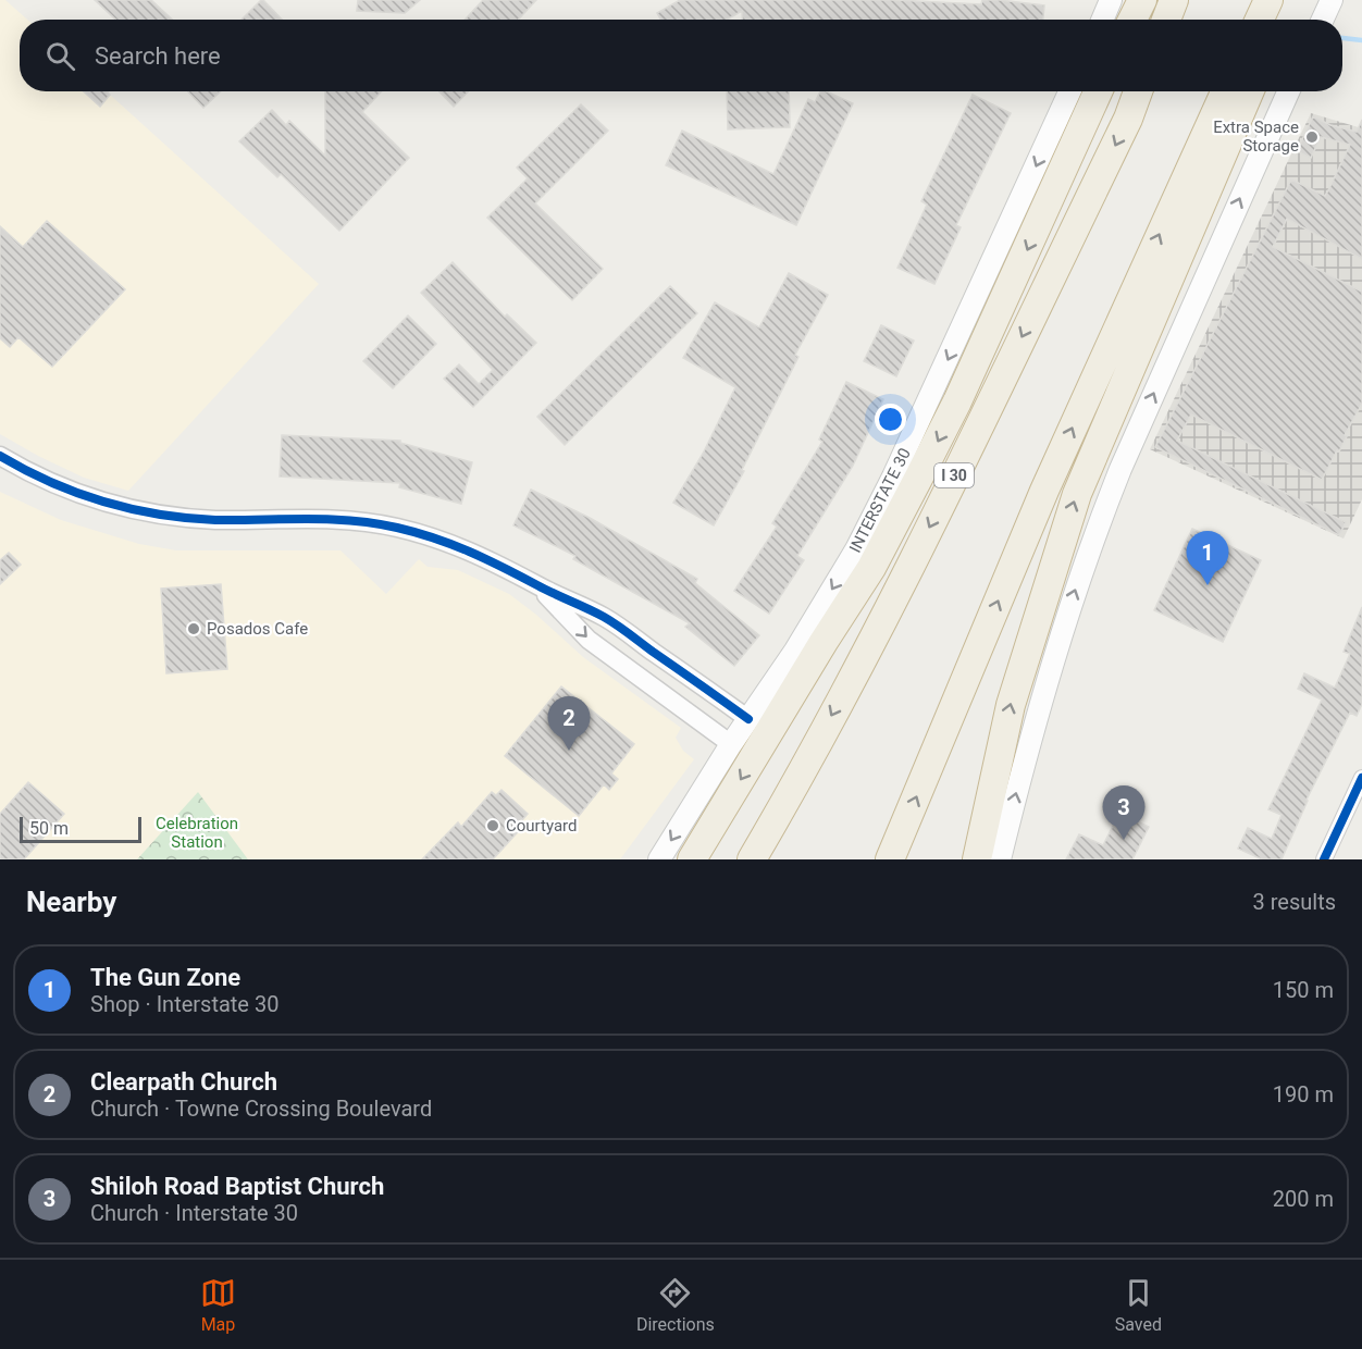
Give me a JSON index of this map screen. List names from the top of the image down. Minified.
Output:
{"streets":{"highway":["I 30"],"main road":["INTERSTATE 30"]},"one_way":["INTERSTATE 30"],"parks":["Celebration Station"],"places":["Extra Space Storage","Posados Cafe","Courtyard"],"scale_bar":"50 m","page":{"search":"Search here","pins":["1","2","3"],"scale":"50 m","heading":["Nearby","3 results"],"list":[{"mark":"1","name":"The Gun Zone","note":"Shop · Interstate 30","value":"150 m"},{"mark":"2","name":"Clearpath Church","note":"Church · Towne Crossing Boulevard","value":"190 m"},{"mark":"3","name":"Shiloh Road Baptist Church","note":"Church · Interstate 30","value":"200 m"}],"nav":["Map","Directions","Saved"]}}
